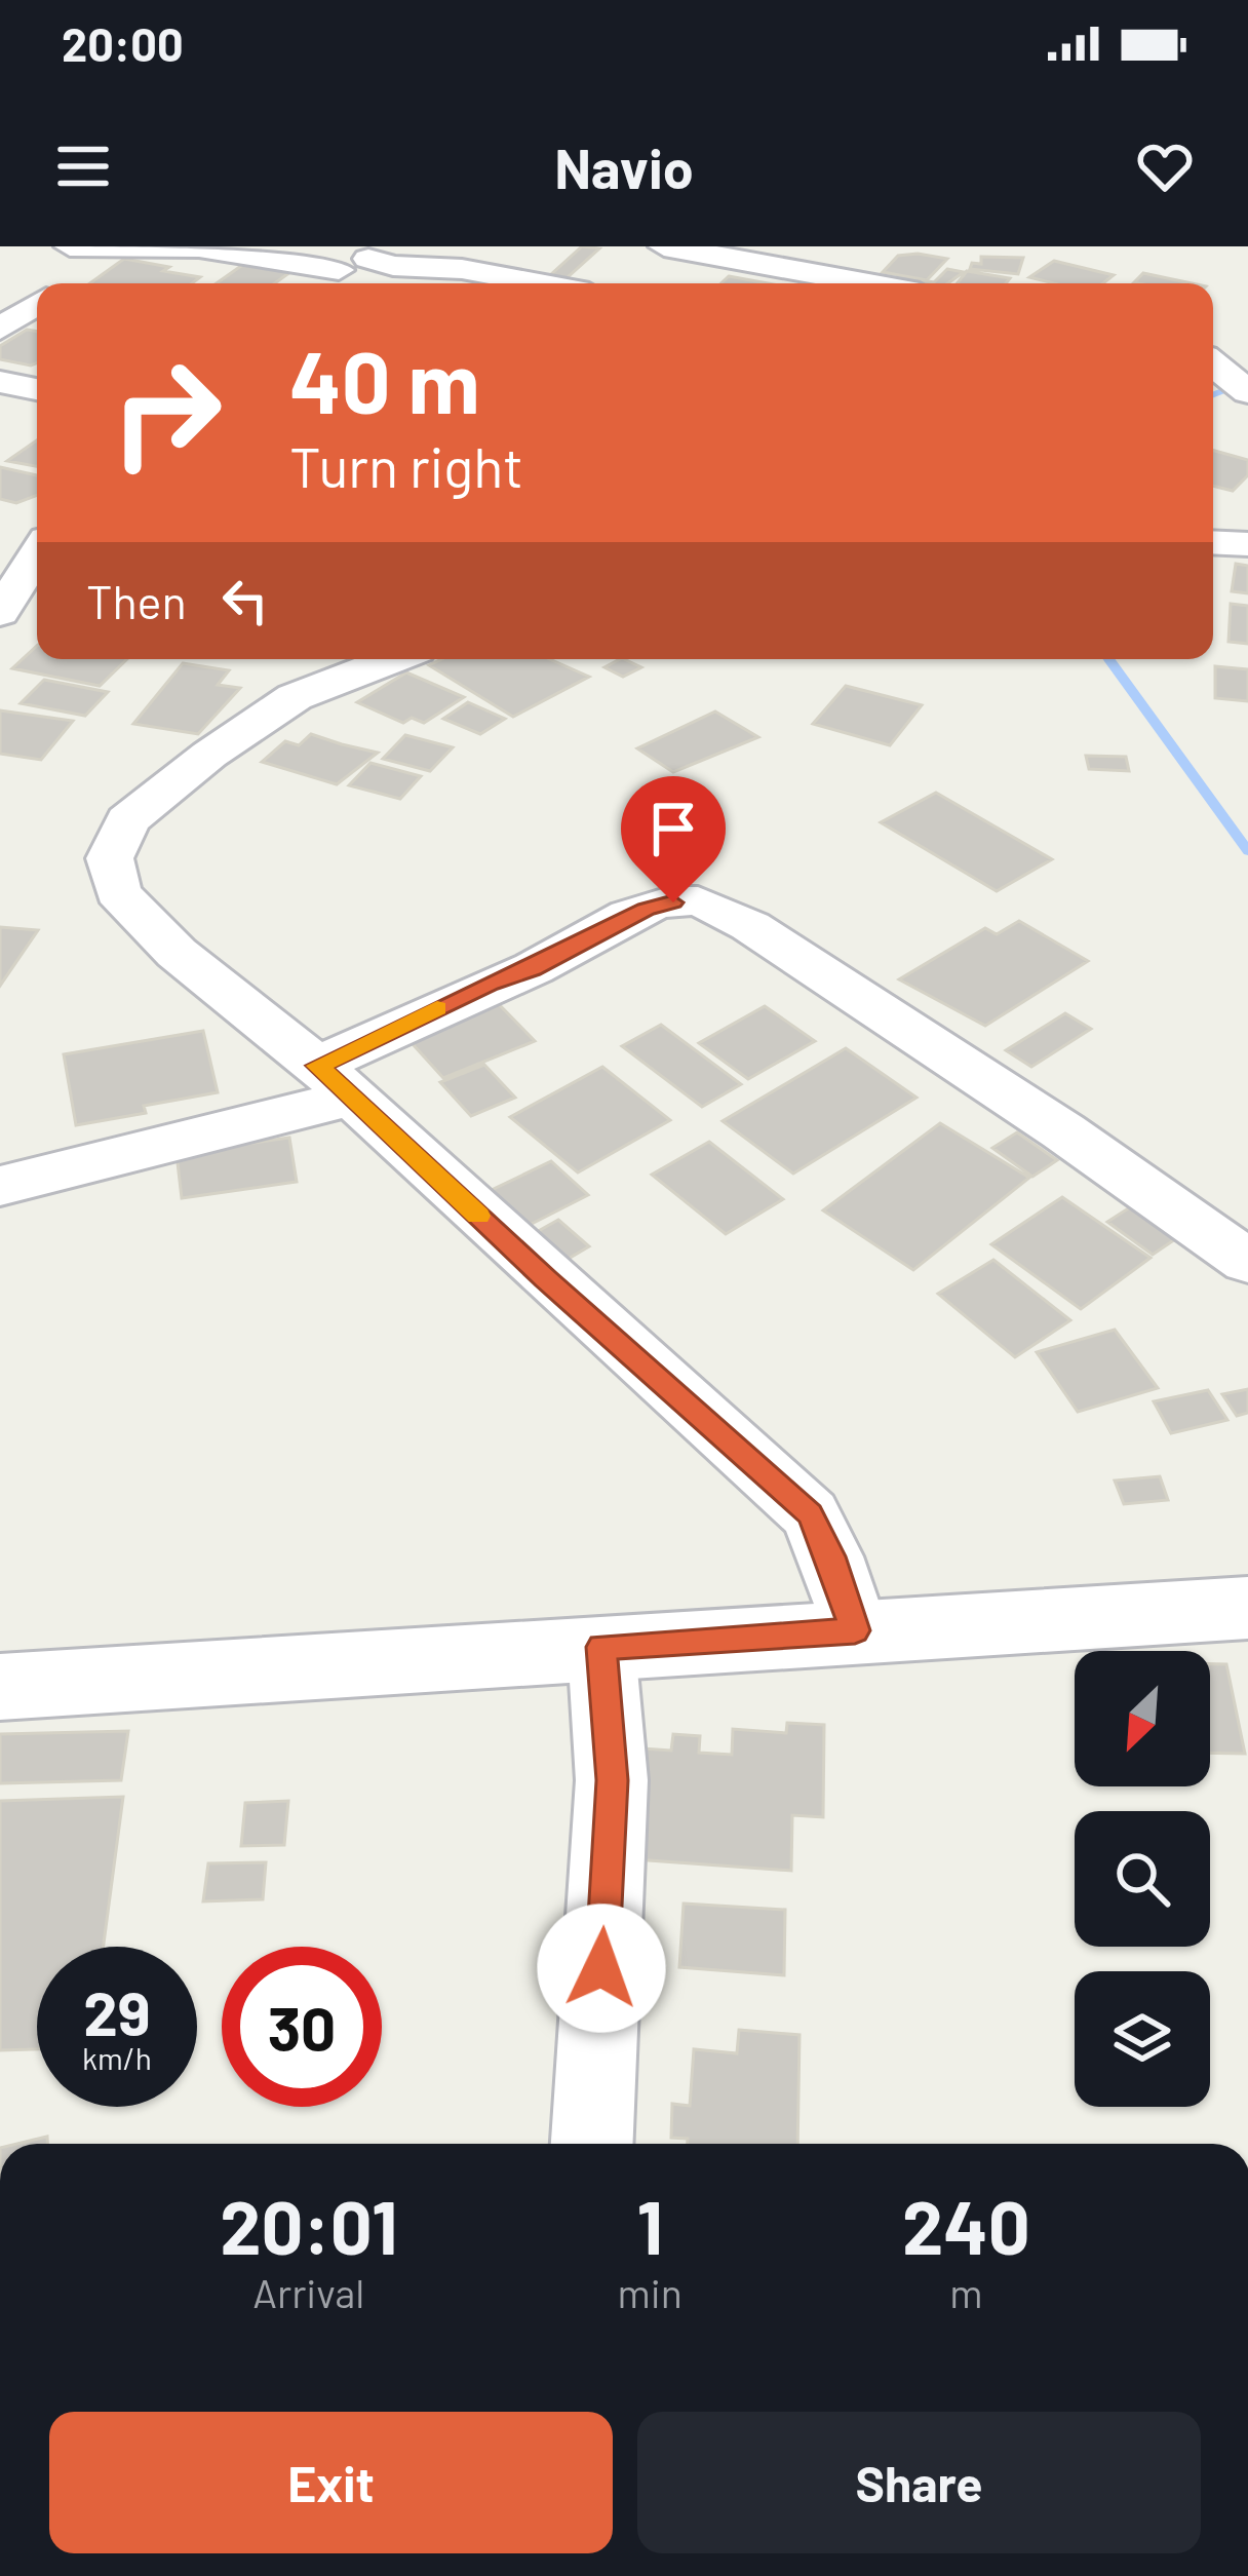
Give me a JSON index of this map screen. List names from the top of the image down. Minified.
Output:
{"north":"bottom left","page":{"status":"20:00","header":"Navio","turn":["40 m","Turn right"],"then":"Then","speed":"29 km/h","limit":"30","eta":["20:01","Arrival","1","min","240","m"],"buttons":["Exit","Share"]}}
